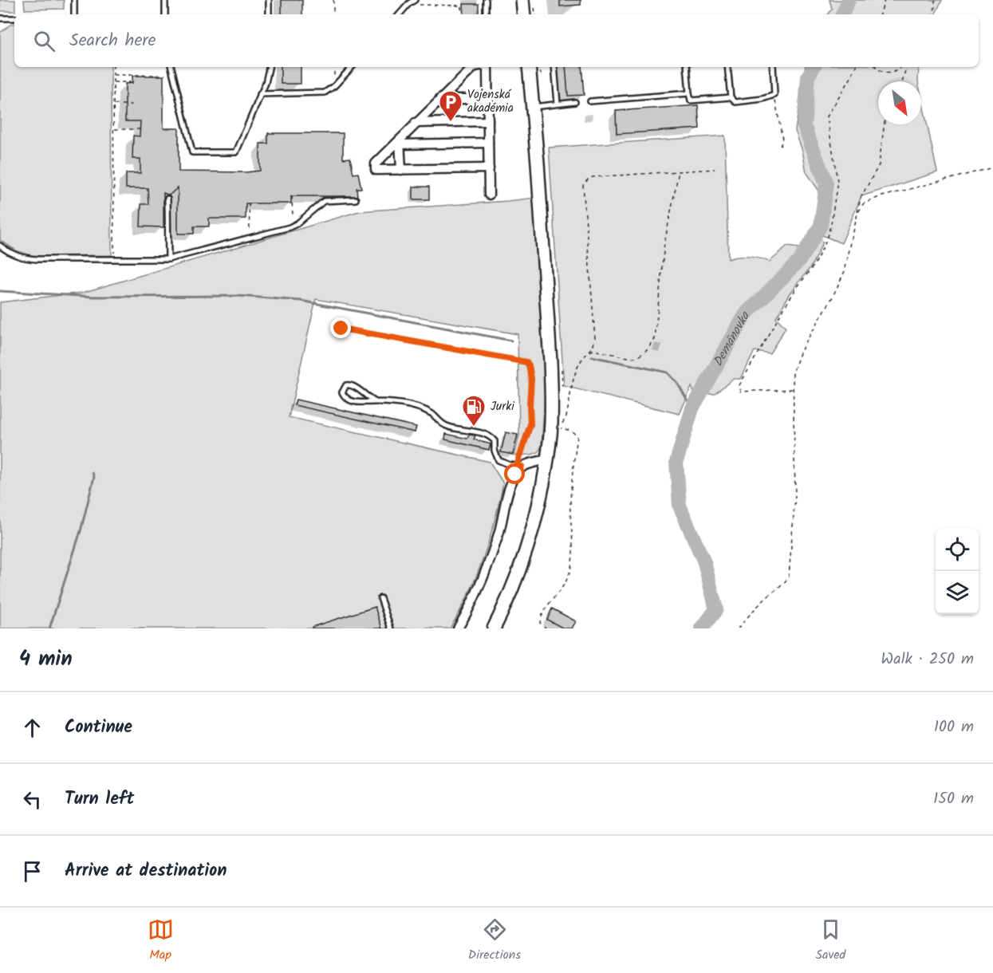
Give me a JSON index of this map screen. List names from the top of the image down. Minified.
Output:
{"water":["Demänovka"],"places":{"parking":["Vojenská akadémia"],"fuel station":["Jurki"]},"north":"bottom right","page":{"search":"Search here","heading":["4 min","Walk · 250 m"],"list":[["Continue","100 m"],["Turn left","150 m"],"Arrive at destination"],"nav":["Map","Directions","Saved"]}}
